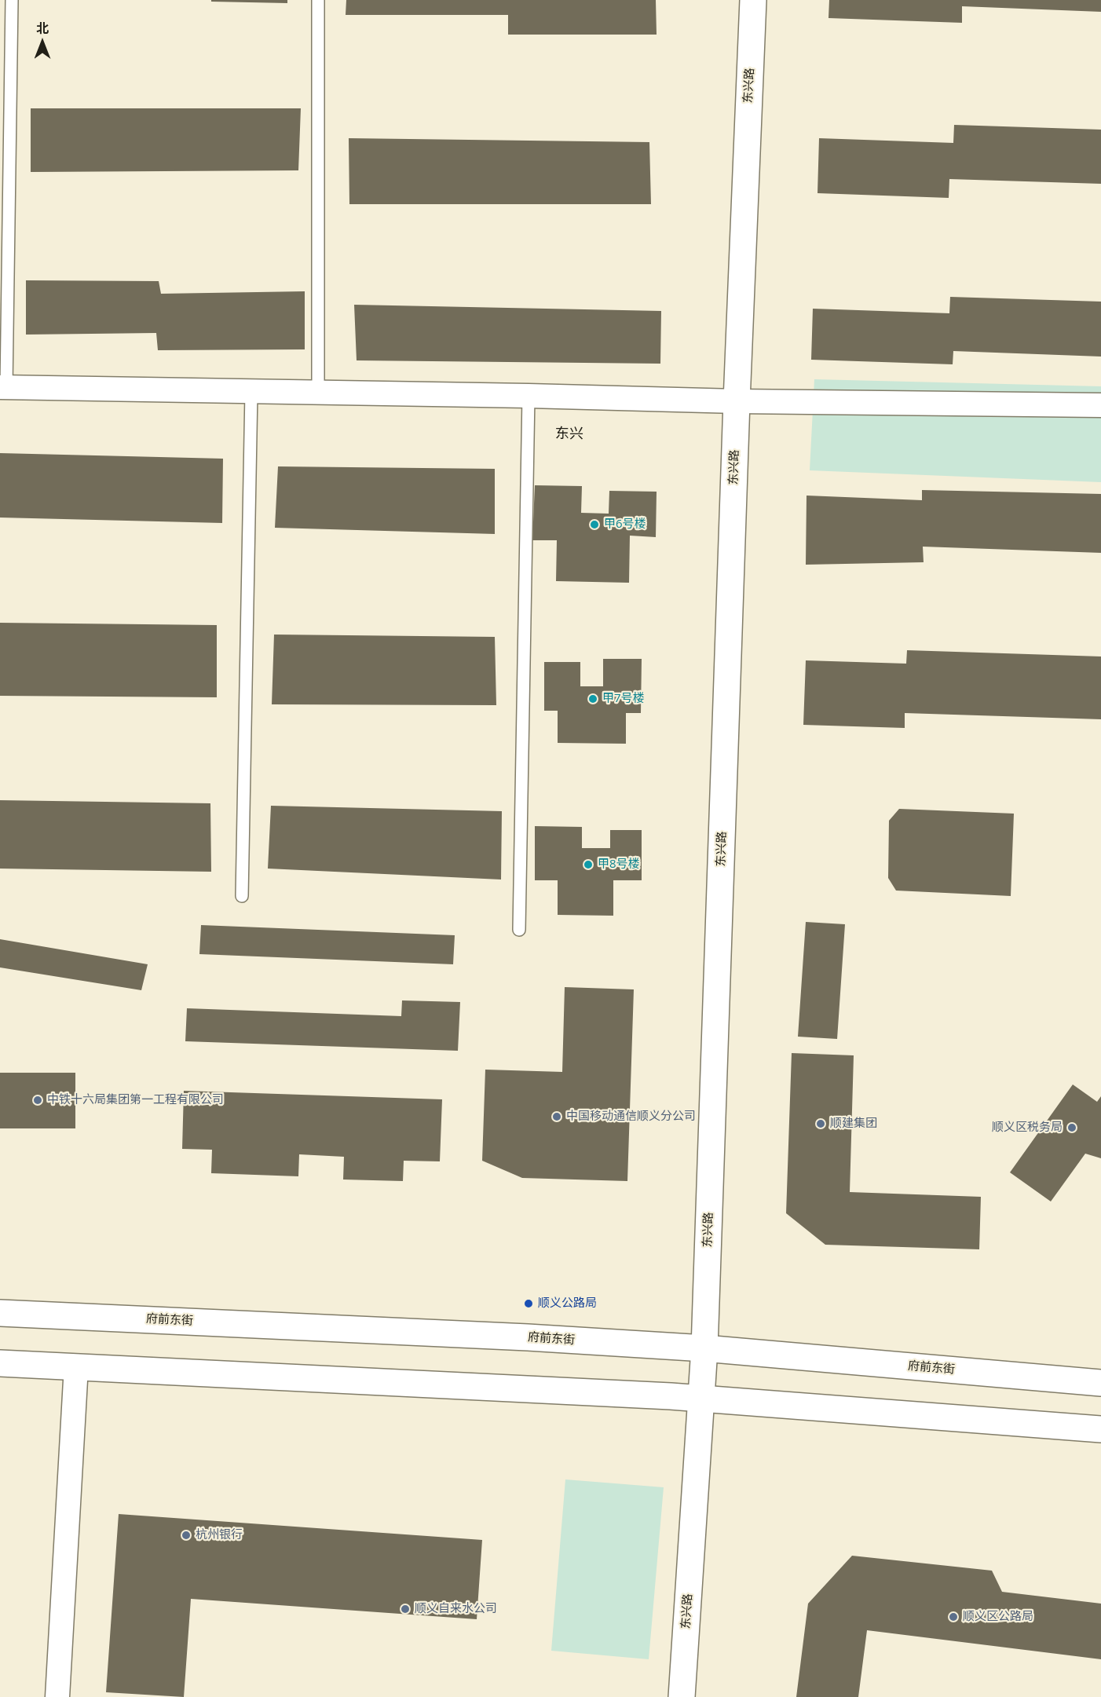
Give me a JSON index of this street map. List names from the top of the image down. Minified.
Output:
{"streets":{"main road":["东兴路","府前东街"]},"crossings":[["东兴路","府前东街"]],"districts":["东兴"],"places":["甲6号楼","甲7号楼","甲8号楼","中铁十六局集团第一工程有限公司","中国移动通信顺义分公司","顺建集团","顺义区税务局","顺义公路局","杭州银行","顺义自来水公司","顺义区公路局"],"north":"top"}
